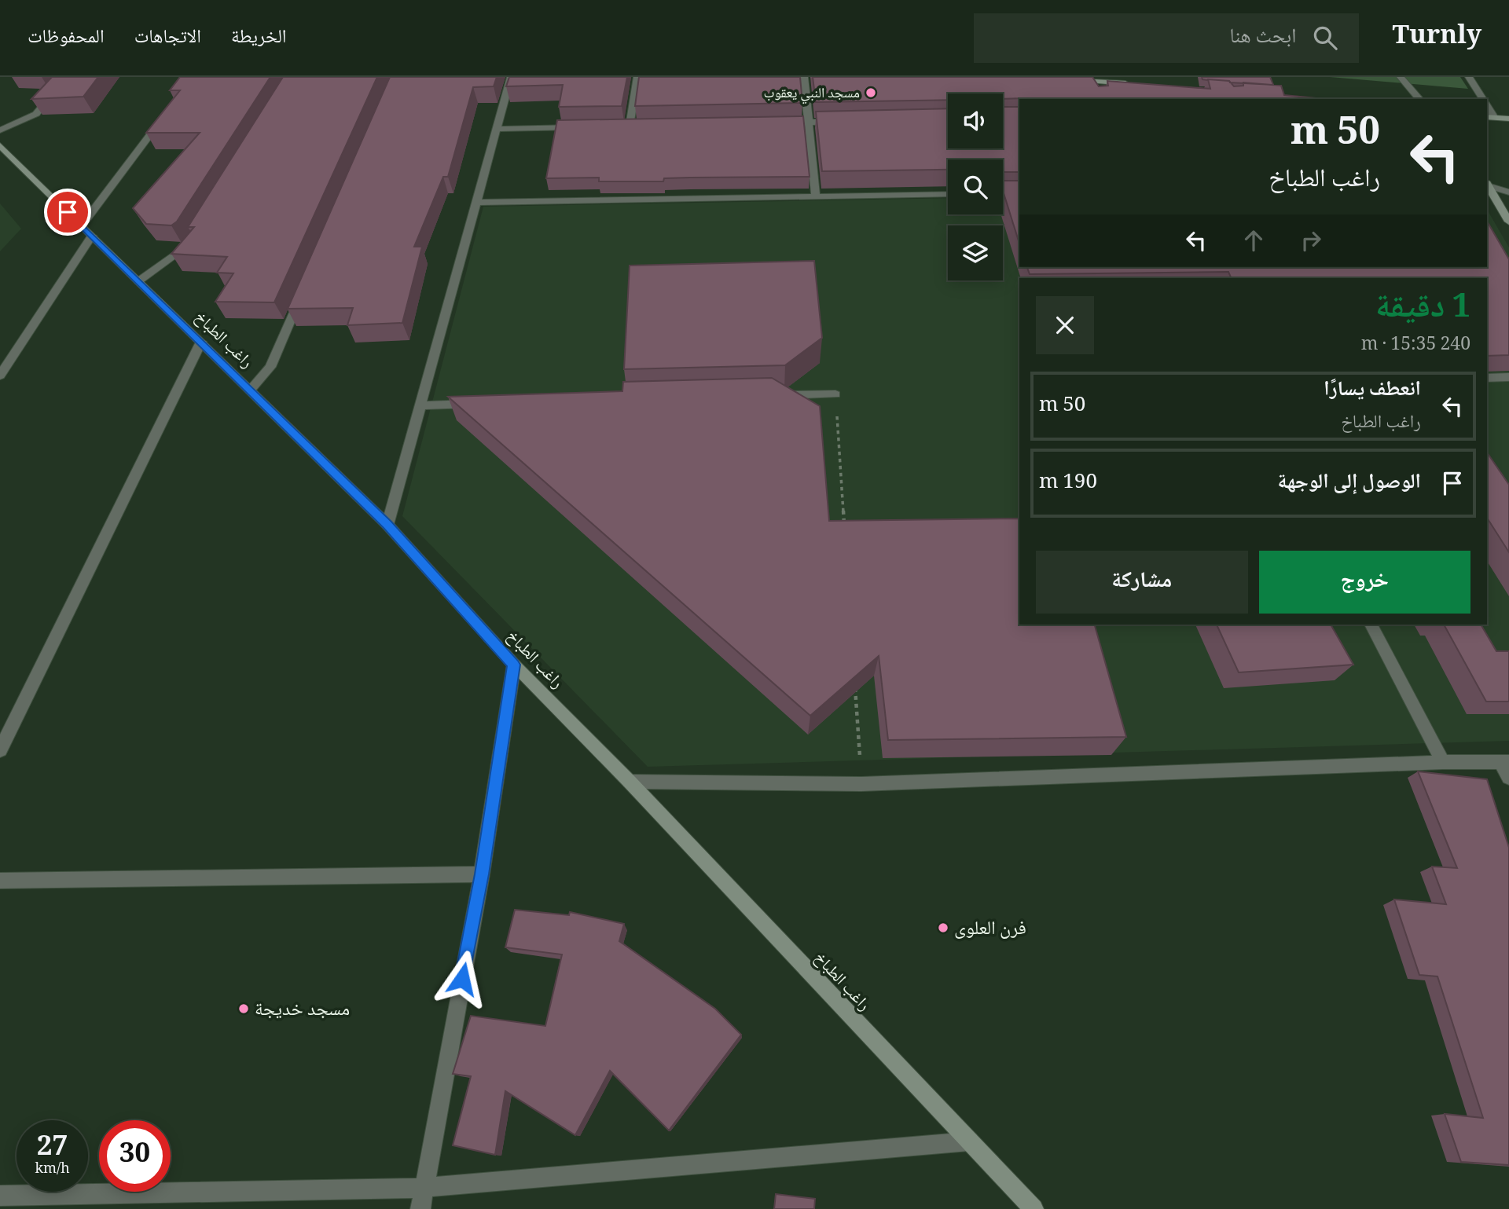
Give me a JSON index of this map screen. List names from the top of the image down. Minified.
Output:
{"streets":{"main road":["راغب الطباخ"]},"places":["مسجد النبي يعقوب","فرن العلوى","مسجد خديجة"],"page":{"header":"Turnly","search":"ابحث هنا","nav":["الخريطة","الاتجاهات","المحفوظات"],"turn":["50 m","راغب الطباخ"],"heading":["1 دقيقة","240 m · 15:35"],"list":[{"name":"انعطف يسارًا","note":"راغب الطباخ","value":"50 m"},{"name":"الوصول إلى الوجهة","value":"190 m"}],"buttons":["خروج","مشاركة"],"speed":"27 km/h","limit":"30"}}
